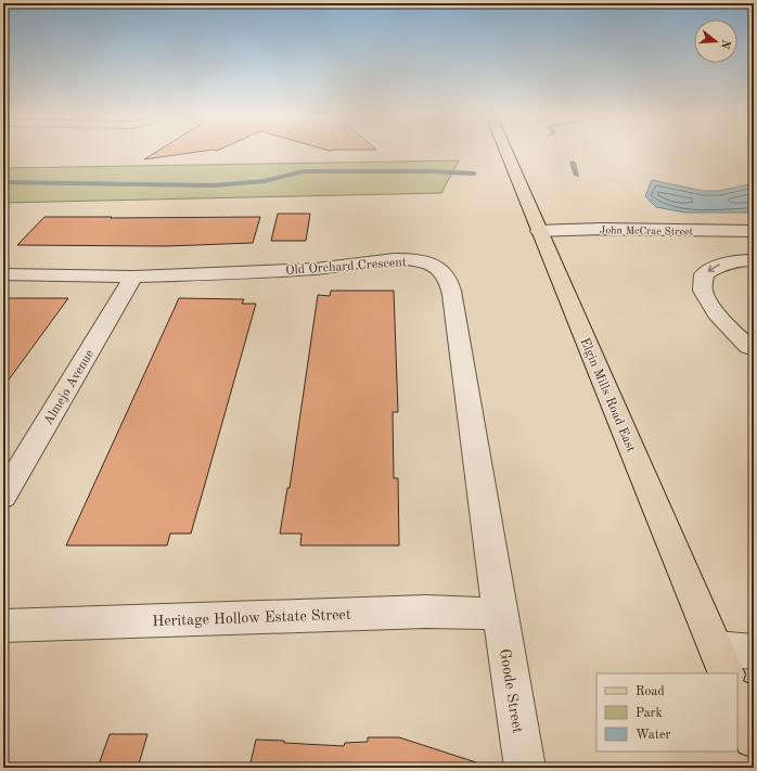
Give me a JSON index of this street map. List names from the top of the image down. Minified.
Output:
{"streets":{"main road":["Elgin Mills Road East"],"street":["John McCrae Street","Old Orchard Crescent","Almejo Avenue","Heritage Hollow Estate Street","Goode Street"]},"crossings":[["John McCrae Street","Elgin Mills Road East"],["Old Orchard Crescent","Almejo Avenue"],["Old Orchard Crescent","Heritage Hollow Estate Street"],["Old Orchard Crescent","Goode Street"],["Heritage Hollow Estate Street","Goode Street"]],"legend":["Road","Park","Water"],"north":"right"}
